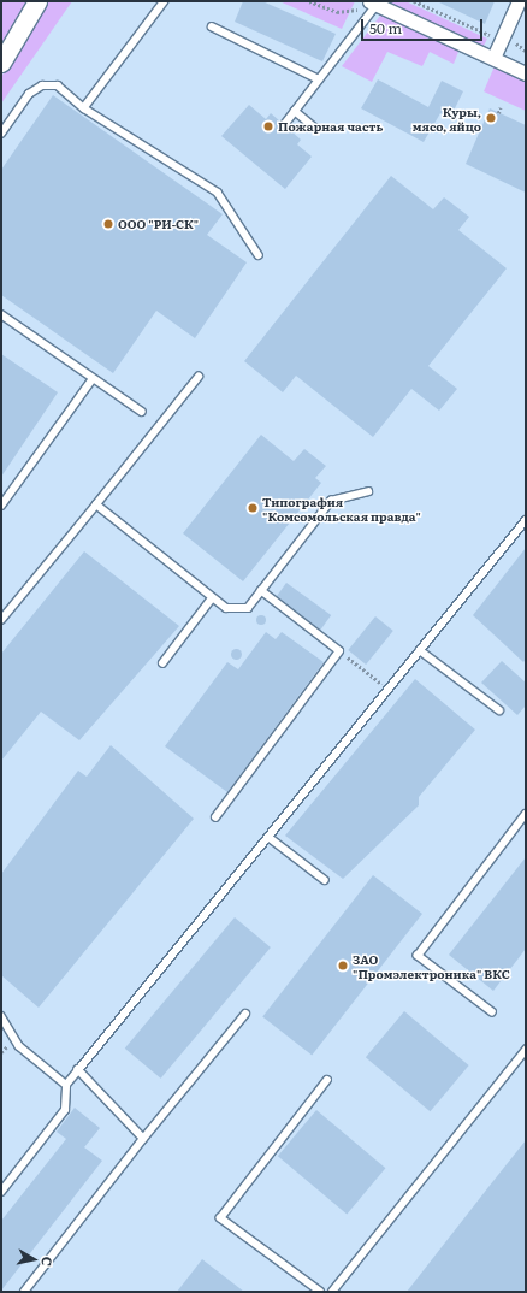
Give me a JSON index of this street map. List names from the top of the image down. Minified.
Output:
{"places":["Куры, мясо, яйцо","Пожарная часть","ООО \"РИ-СК\"","Типография \"Комсомольская правда\"","ЗАО \"Промэлектроника\" ВКС"],"scale_bar":"50 m","north":"right"}
